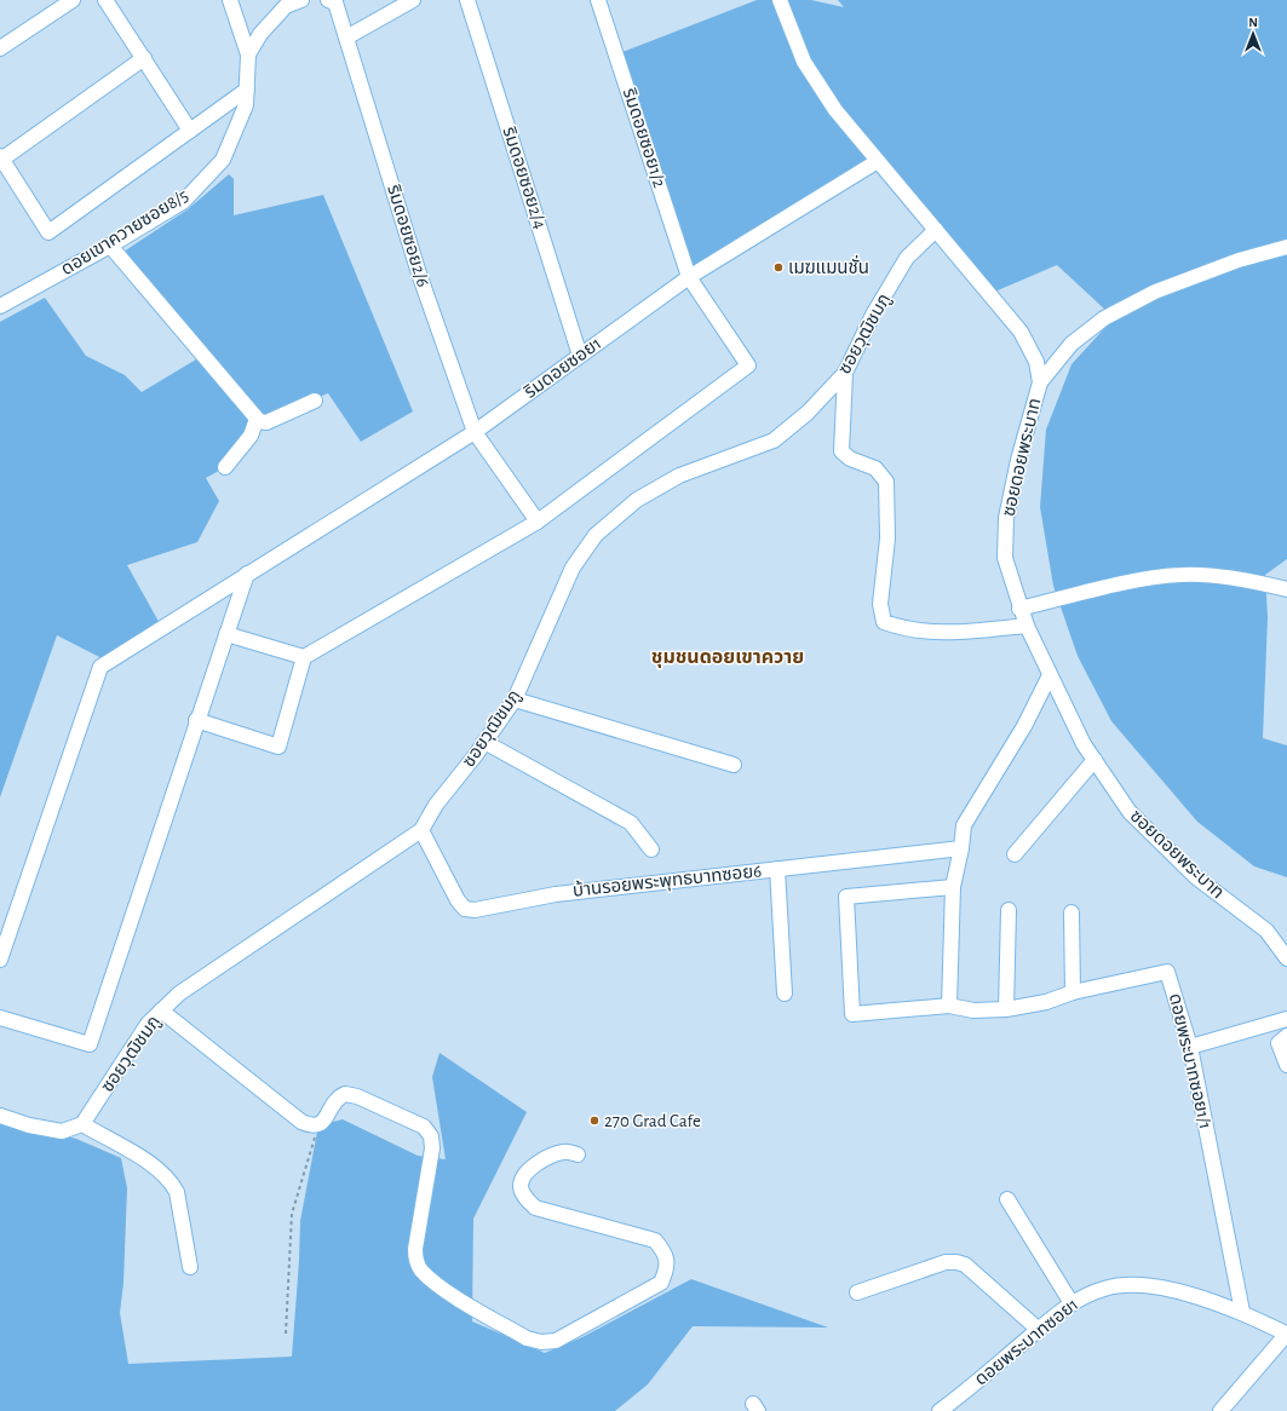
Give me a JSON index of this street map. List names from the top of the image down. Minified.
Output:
{"streets":{"street":["ริมดอยซอย1/2","ริมดอยซอย2/4","ดอยเขาควายซอย8/5","ริมดอยซอย2/6","ซอยวุฒิชมภู","ริมดอยซอย1","ซอยดอยพระบาท","บ้านรอยพระพุทธบาทซอย6","ดอยพระบาทซอย1/1","ดอยพระบาทซอย1"]},"crossings":[["ริมดอยซอย1/2","ริมดอยซอย2/6"],["ริมดอยซอย1/2","ริมดอยซอย1"],["ริมดอยซอย2/4","ริมดอยซอย1"],["ริมดอยซอย2/6","ริมดอยซอย1"],["ซอยวุฒิชมภู","ซอยดอยพระบาท"],["ซอยวุฒิชมภู","บ้านรอยพระพุทธบาทซอย6"],["ริมดอยซอย1","ซอยดอยพระบาท"],["ดอยพระบาทซอย1/1","ดอยพระบาทซอย1"]],"districts":["ชุมชนดอยเขาควาย"],"places":["เมฆแมนชั่น","270 Grad Cafe"],"north":"top"}
